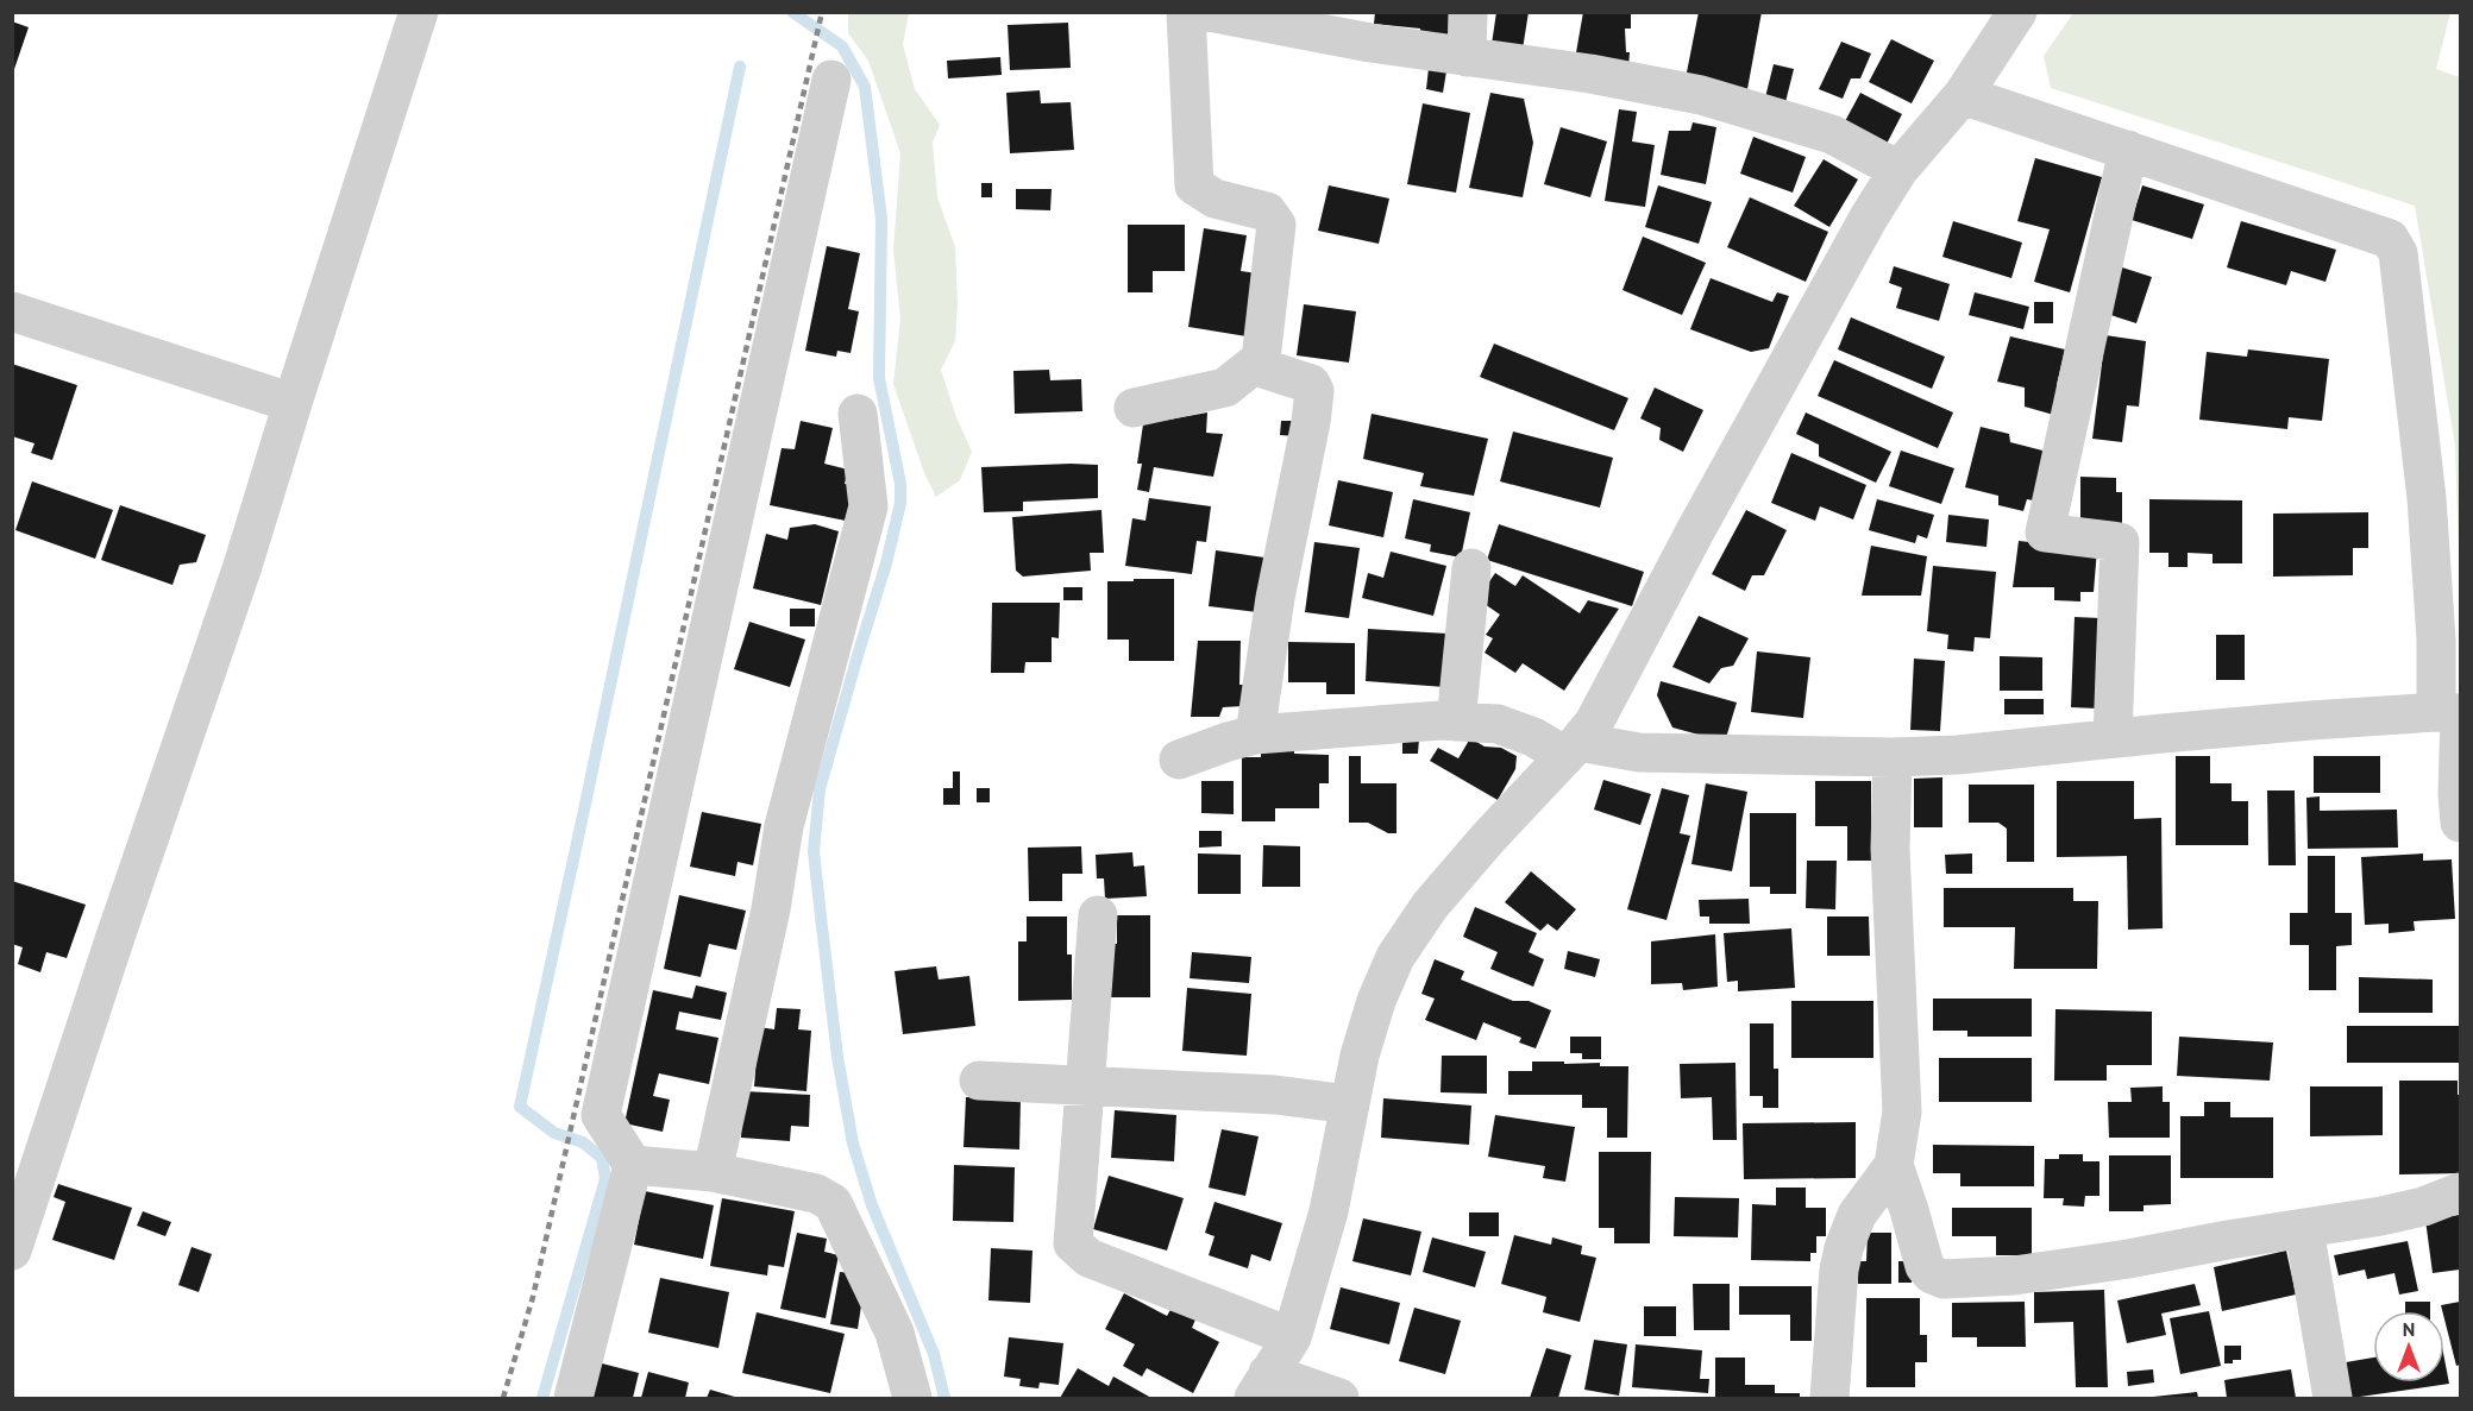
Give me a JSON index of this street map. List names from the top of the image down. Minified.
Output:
{"north":"top"}
